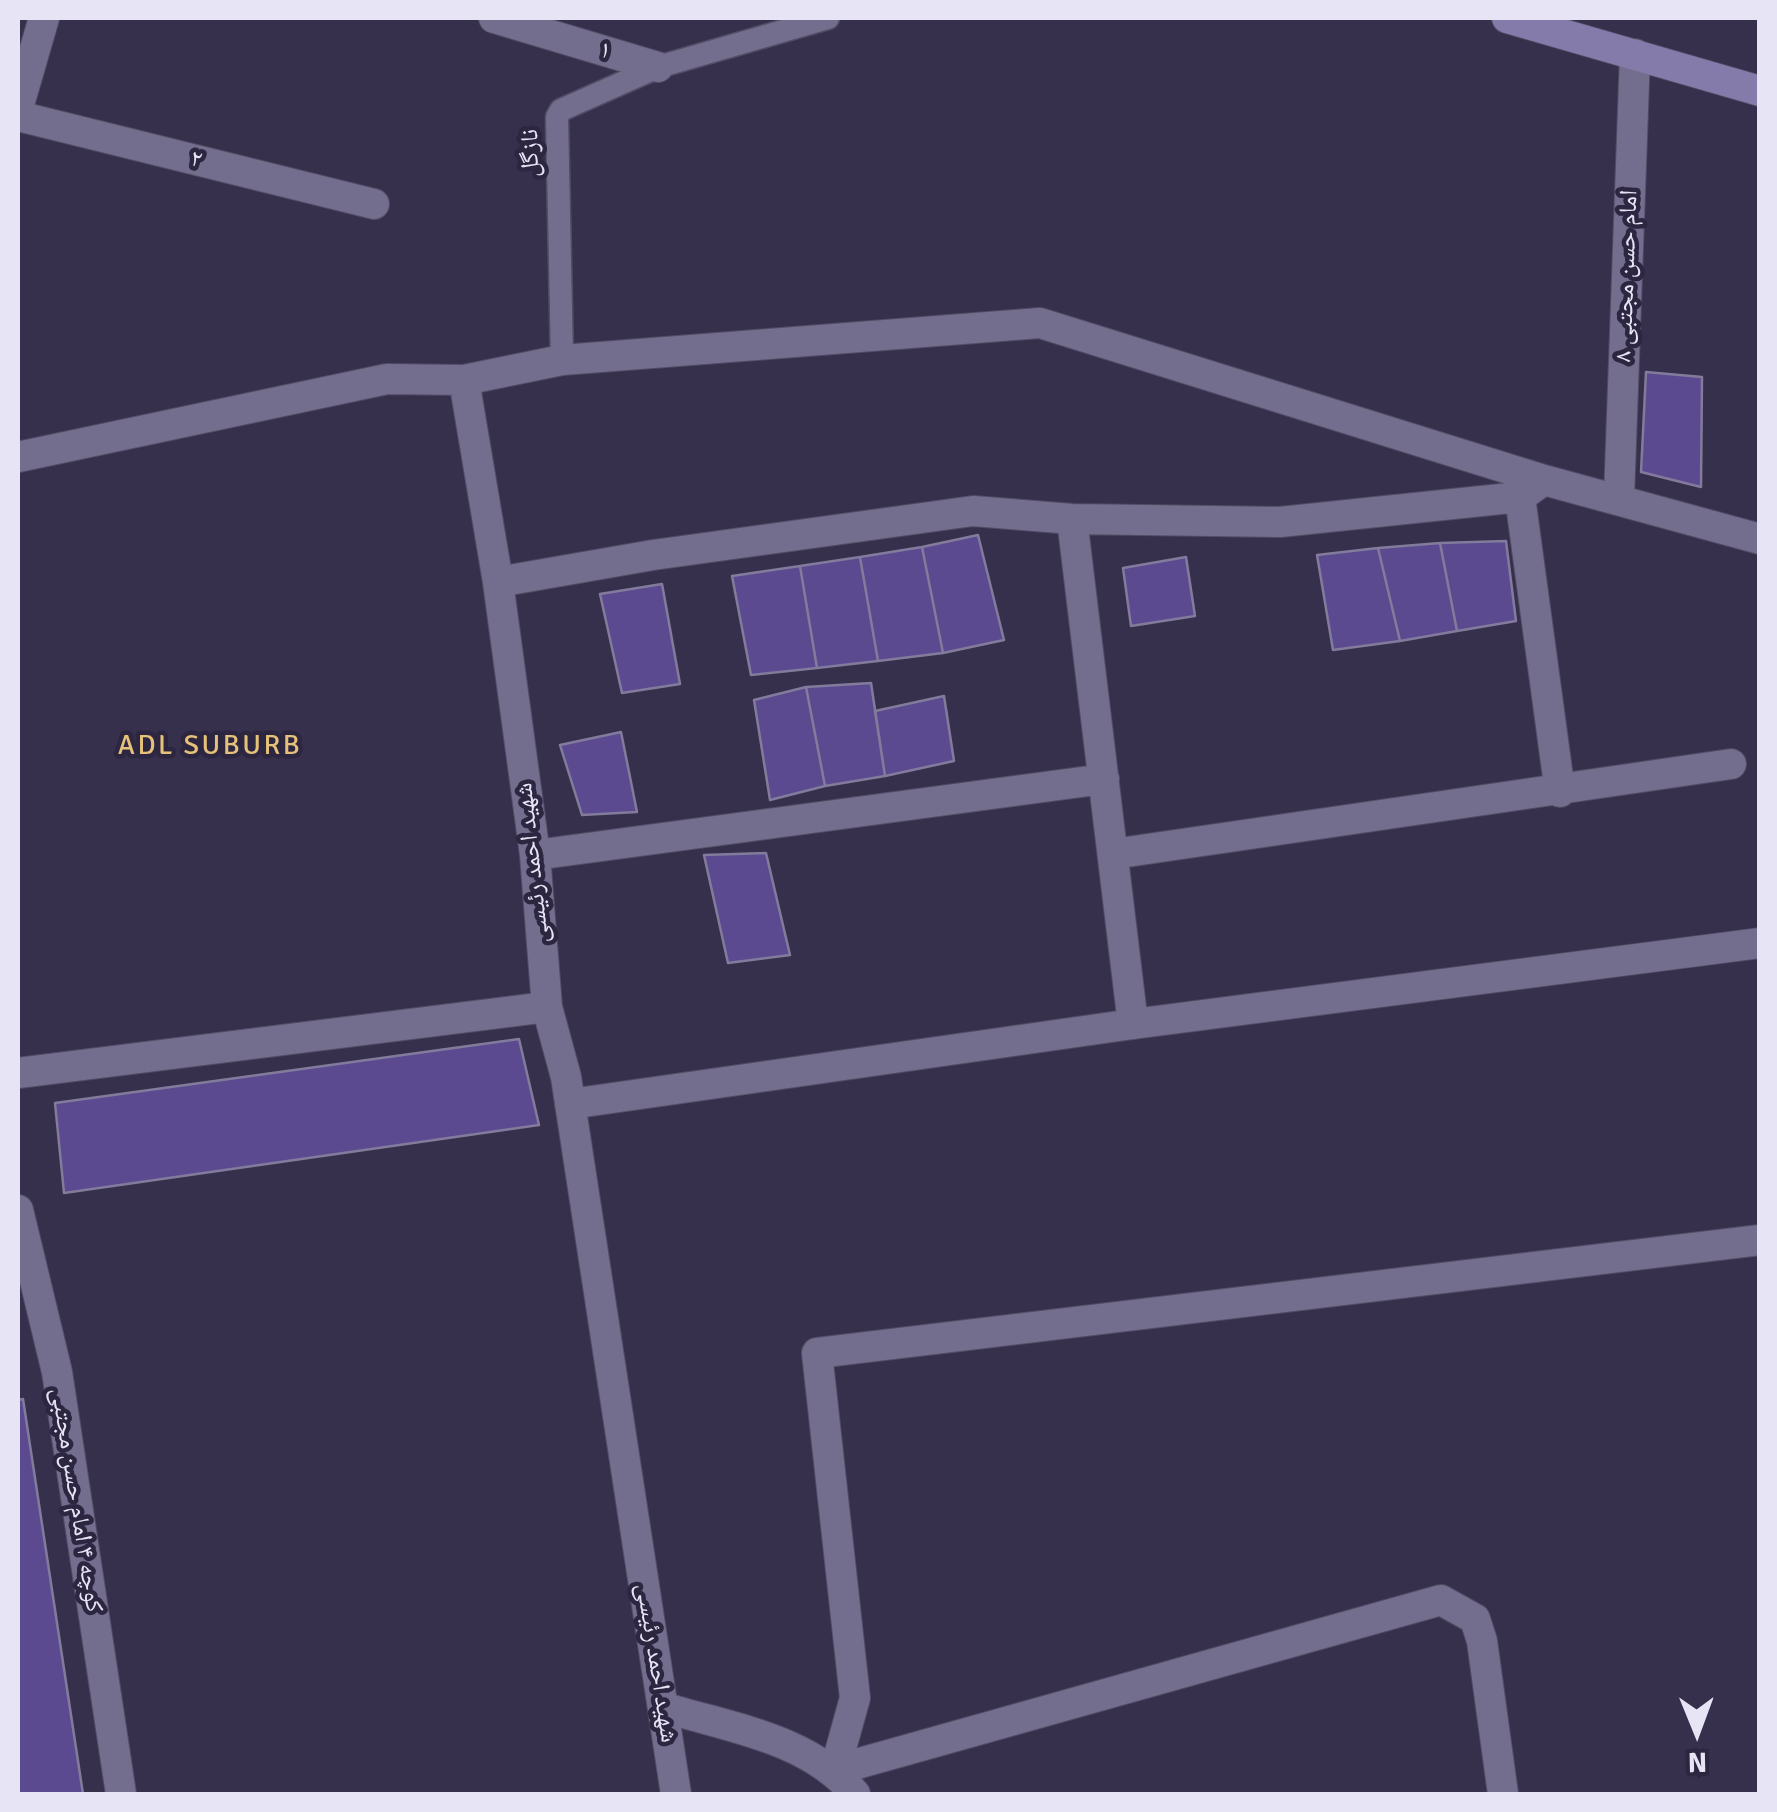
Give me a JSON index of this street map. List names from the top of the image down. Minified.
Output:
{"streets":{"street":["۱","۲","امام حسن مجتبی ۸","شهید احمد رئیسی","کوچه ۴ امام حسن مجتبی"],"lane":["نازگل"]},"crossings":[["۱","نازگل"]],"districts":["ADL SUBURB"],"north":"bottom"}
